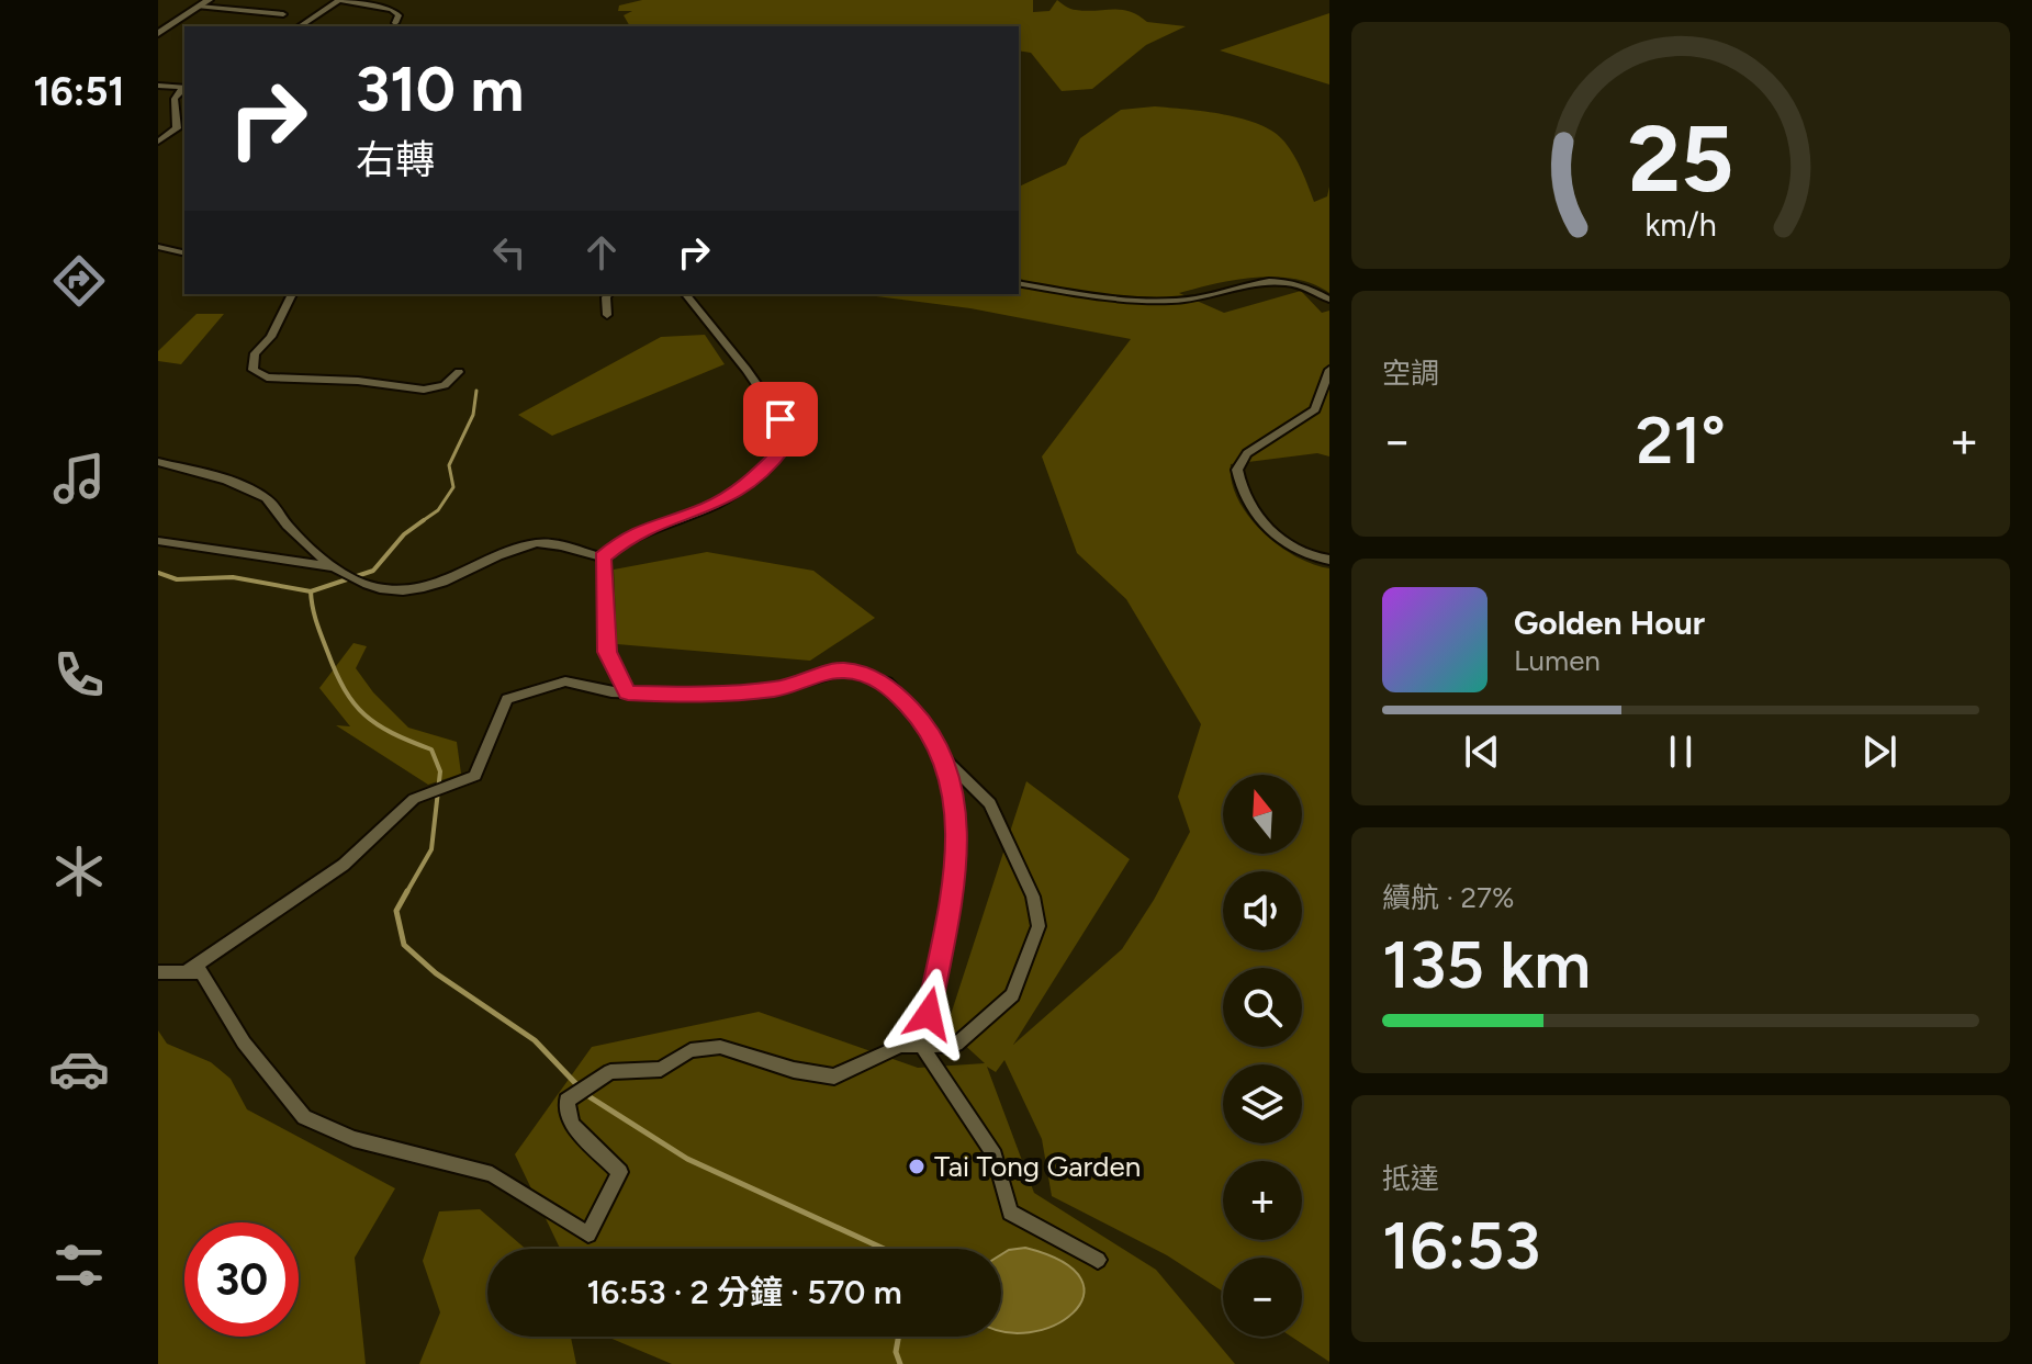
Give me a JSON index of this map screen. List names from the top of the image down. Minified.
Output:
{"places":["Tai Tong Garden"],"north":"top","page":{"tabs":"16:51","turn":["310 m","右轉"],"tile":["空調",["續航 · 27%","135 km"],["抵達","16:53"]],"heat":["−","21°","+"],"song":["Golden Hour","Lumen"],"map_buttons":["+","−"],"limit":"30","trip":"16:53 · 2 分鐘 · 570 m","gauge":["25","km/h"]}}
